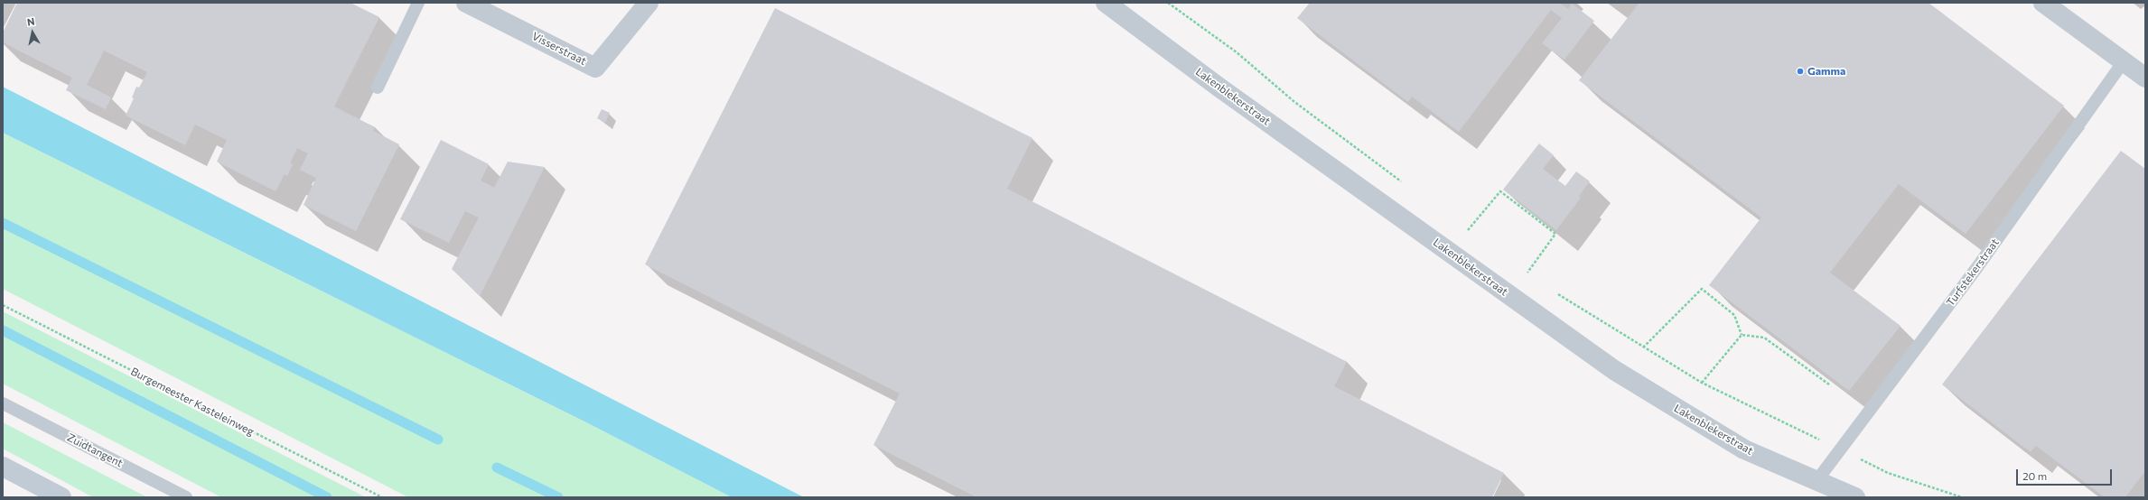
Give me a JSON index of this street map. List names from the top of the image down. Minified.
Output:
{"streets":{"street":["Visserstraat","Lakenblekerstraat"],"lane":["Turfstekerstraat","Zuidtangent"],"path":["Burgemeester Kasteleinweg"]},"crossings":[["Lakenblekerstraat","Turfstekerstraat"]],"places":["Gamma"],"scale_bar":"20 m","north":"top"}
